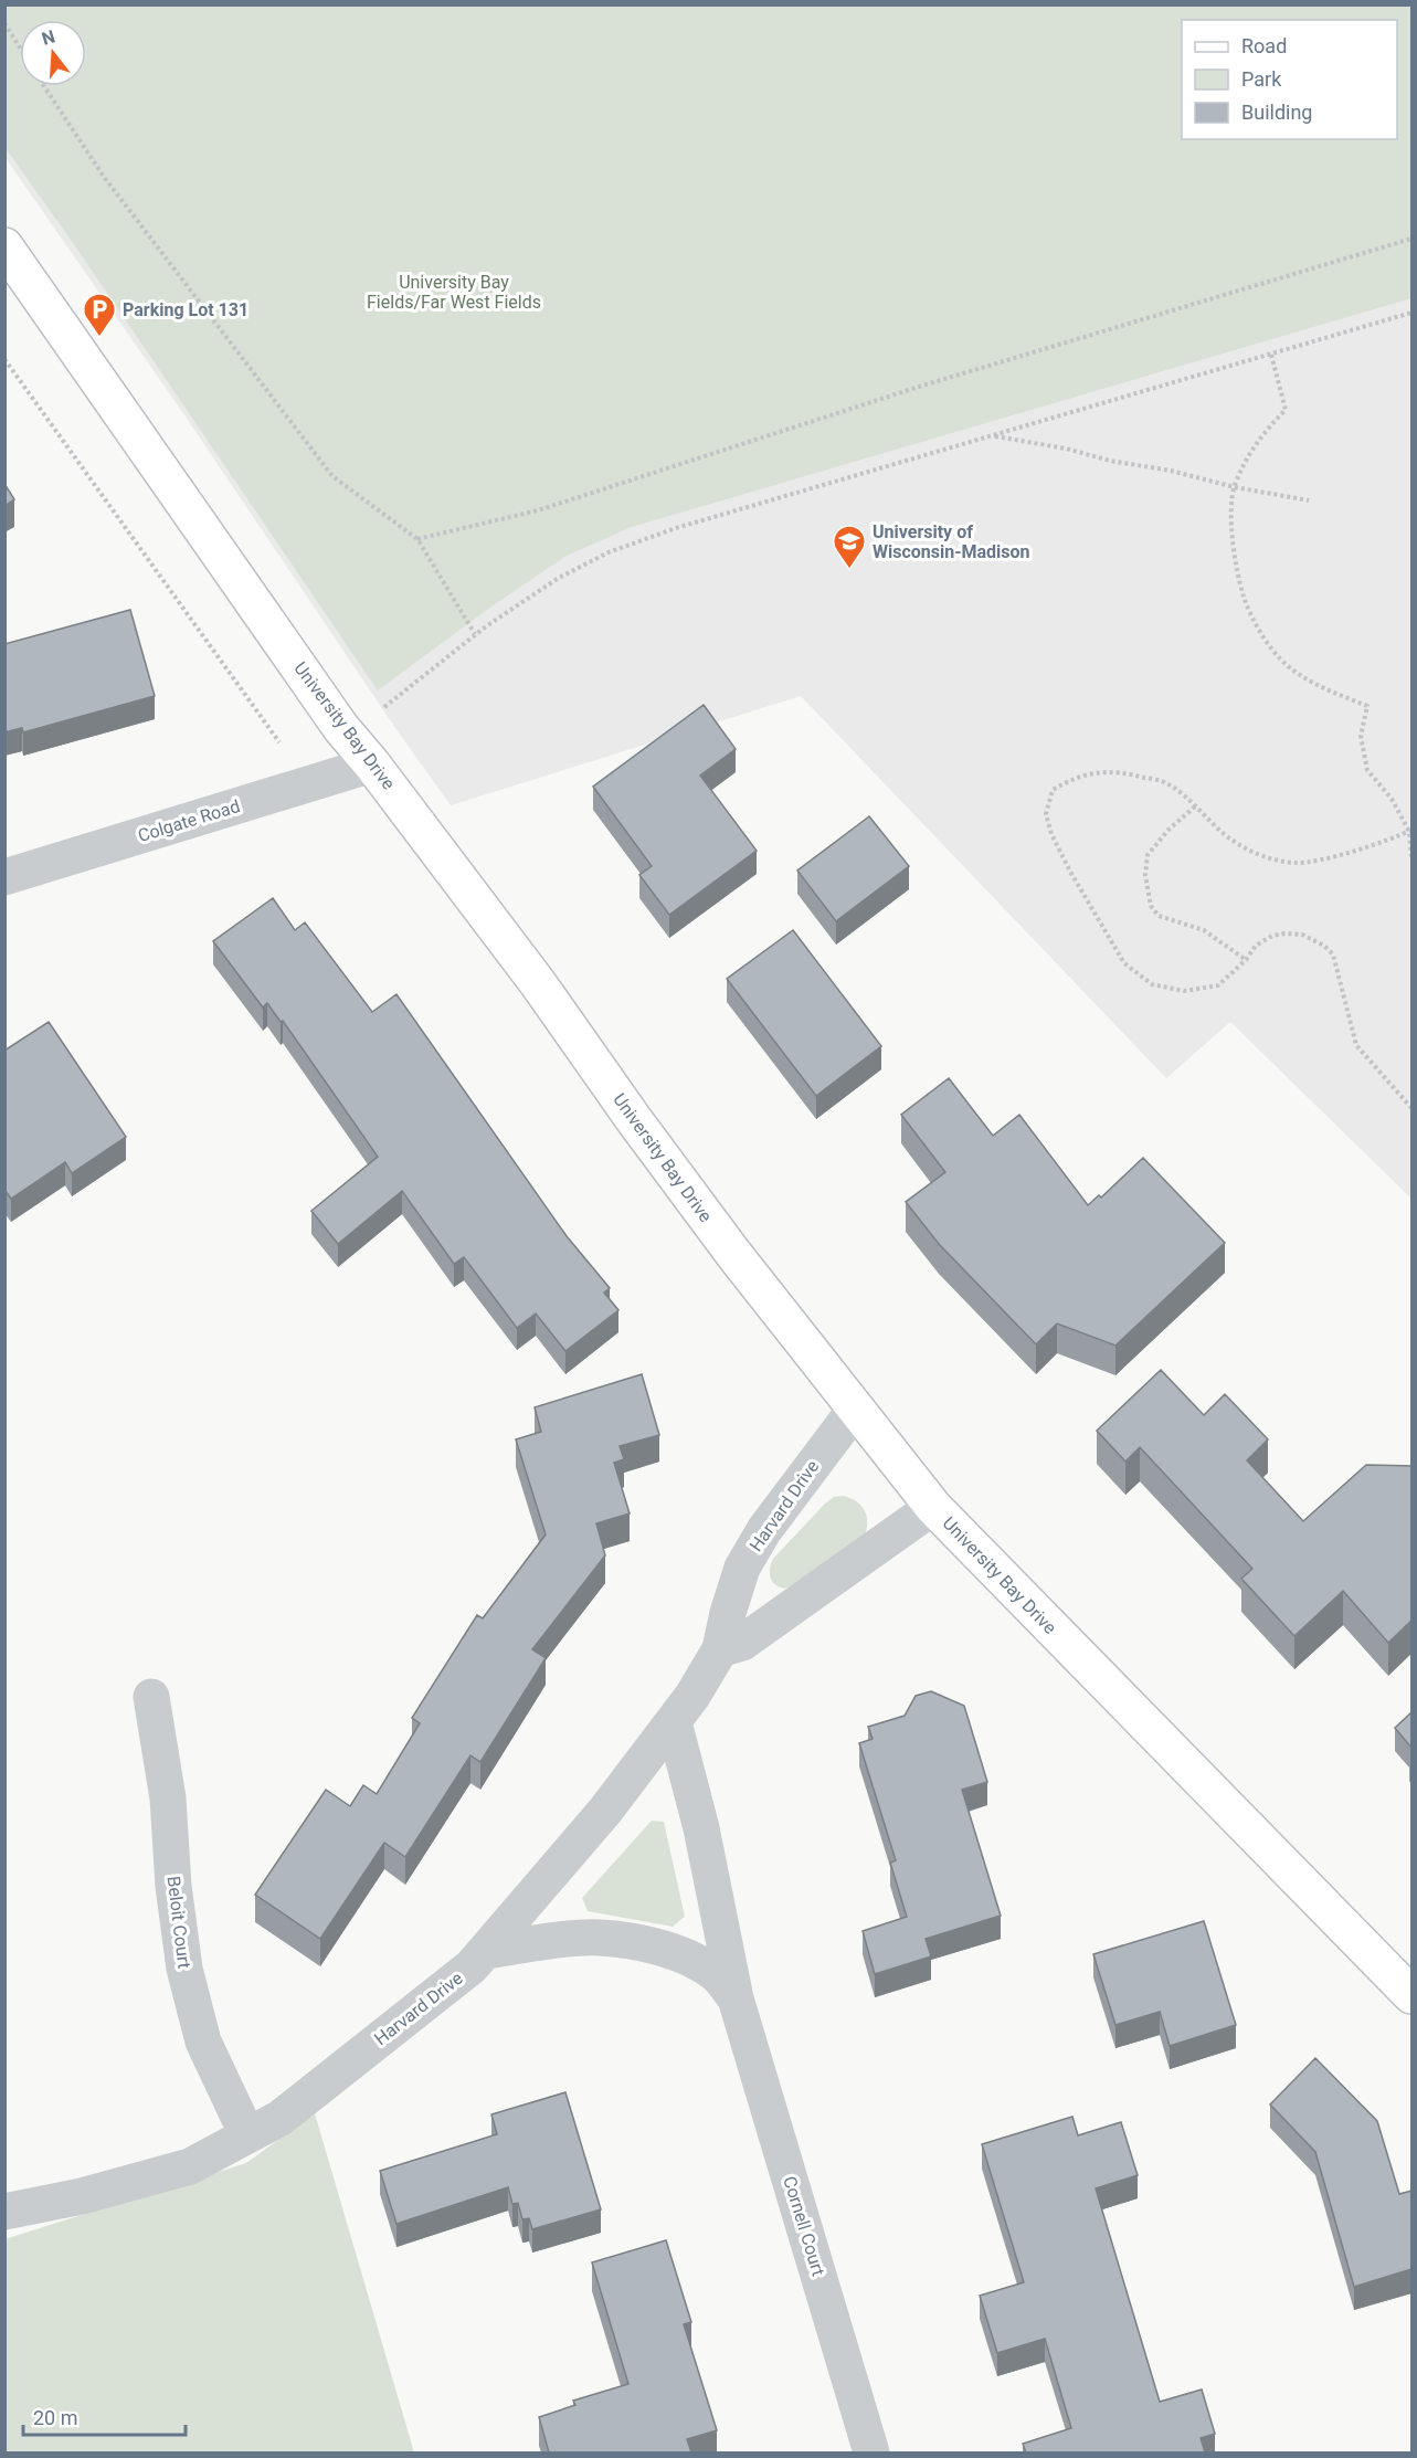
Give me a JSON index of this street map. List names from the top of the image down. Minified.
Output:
{"streets":{"street":["University Bay Drive","Colgate Road","Harvard Drive","Beloit Court","Cornell Court"]},"crossings":[["University Bay Drive","Colgate Road"],["University Bay Drive","Harvard Drive"],["Harvard Drive","Beloit Court"],["Harvard Drive","Cornell Court"]],"parks":["University Bay Fields/Far West Fields"],"places":{"parking":["Parking Lot 131"],"school or university":["University of Wisconsin-Madison"]},"legend":["Road","Park","Building"],"scale_bar":"20 m","north":"top"}
